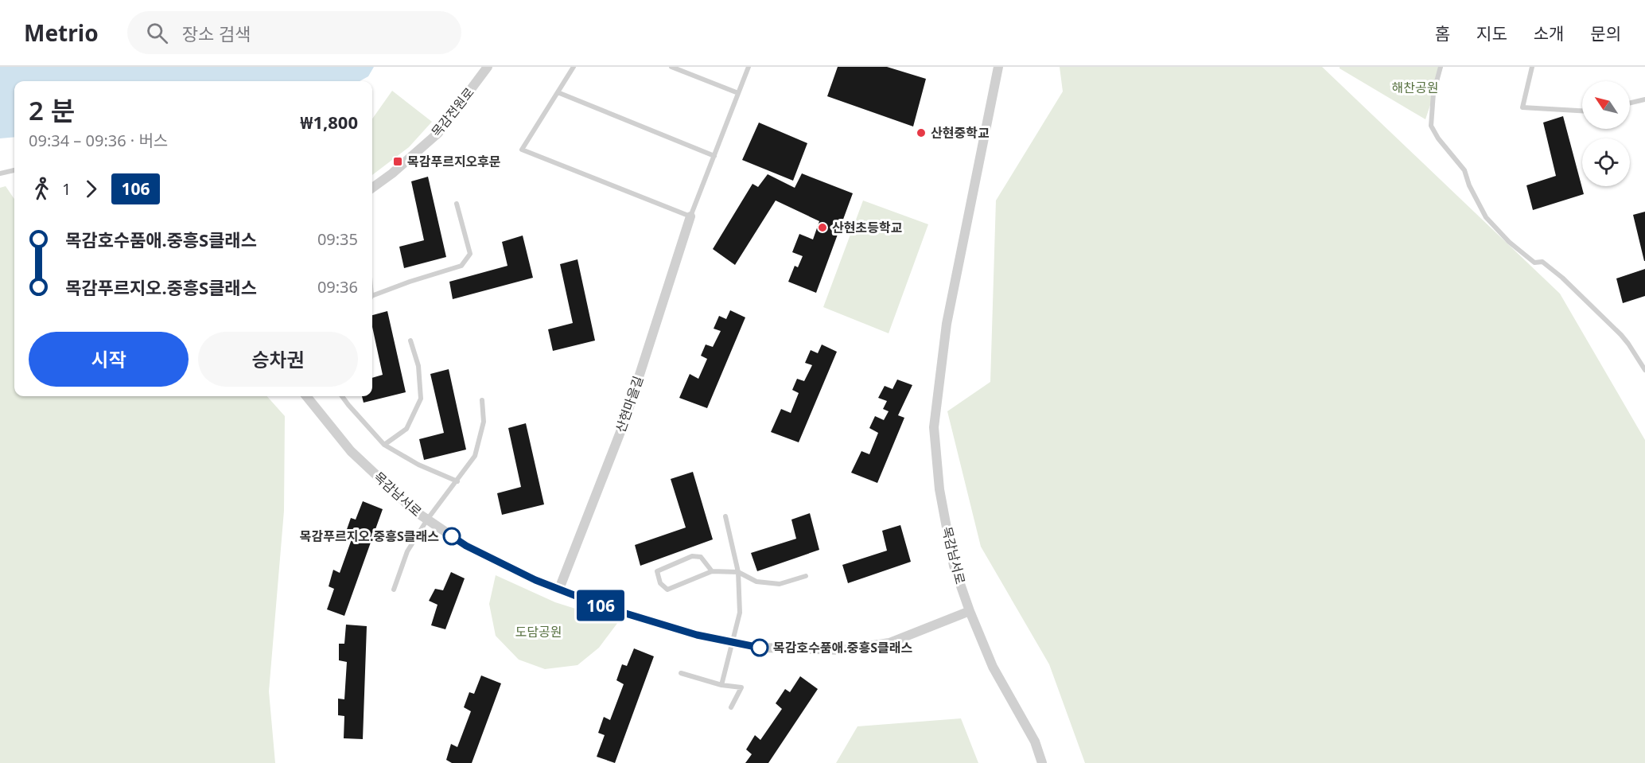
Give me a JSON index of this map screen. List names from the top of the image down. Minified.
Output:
{"streets":{"street":["목감전원로","산현마을길","목감남서로"]},"crossings":[["산현마을길","목감남서로"]],"parks":["해찬공원","도담공원"],"places":{"other":["산현중학교","산현초등학교","목감푸르지오.중흥S클래스","목감호수품애.중흥S클래스"],"transit":["목감푸르지오후문"]},"lines":["bus line 106"],"north":"top left","page":{"header":"Metrio","search":"장소 검색","nav":["홈","지도","소개","문의"],"on_map":"106","heading":["2 분","09:34 – 09:36 · 버스","₩1,800"],"legs":["1","106"],"list":[{"name":"목감호수품애.중흥S클래스","value":"09:35"},{"name":"목감푸르지오.중흥S클래스","value":"09:36"}],"buttons":["시작","승차권"]}}
